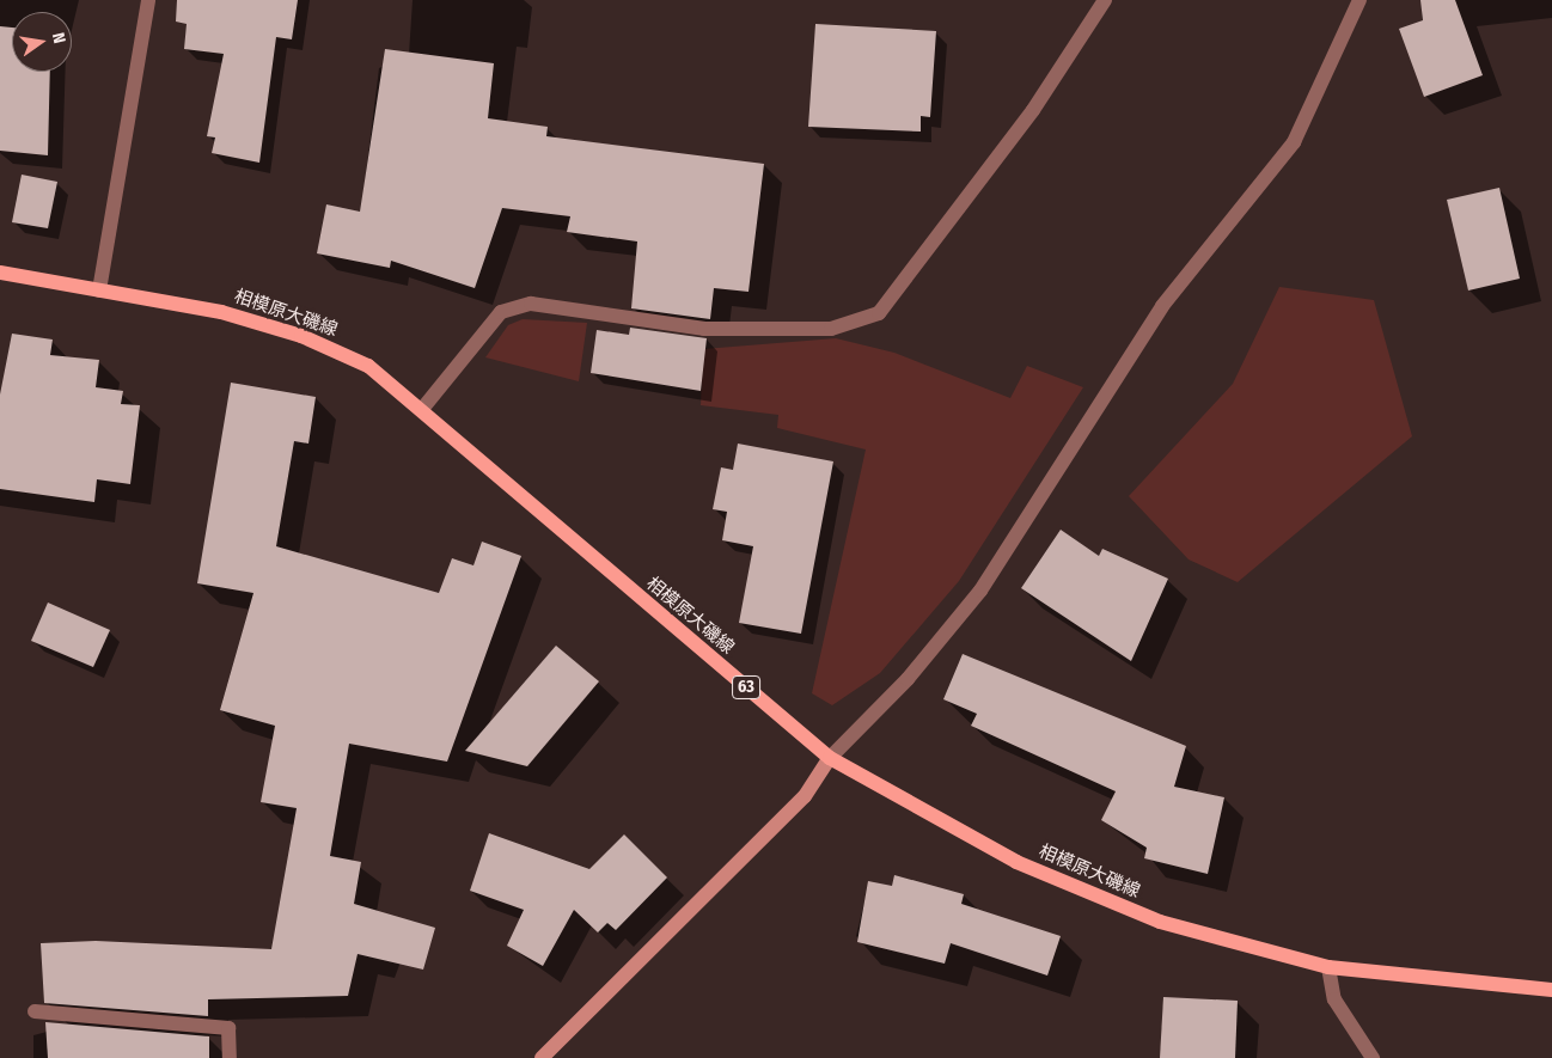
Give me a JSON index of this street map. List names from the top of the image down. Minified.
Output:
{"streets":{"main road":["相模原大磯線","63"]},"north":"right"}
